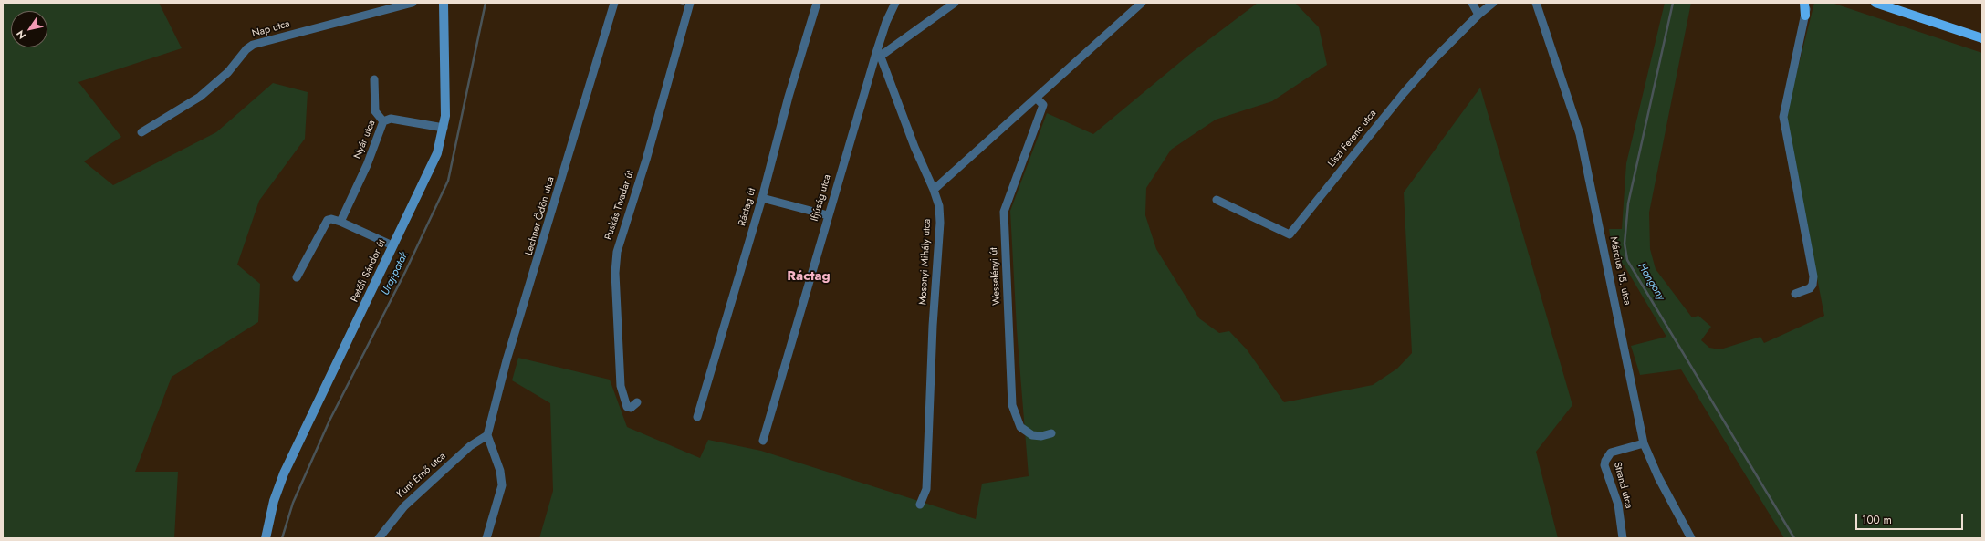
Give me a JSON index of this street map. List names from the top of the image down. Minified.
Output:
{"streets":{"street":["Nap utca","Liszt Ferenc utca","Nyár utca","Ifjúság utca","Puskás Tivadar út","Ráctag út","Lechner Ödön utca","Mosonyi Mihály utca","Petőfi Sándor út","Március 15. utca","Wesselényi út","Kunt Ernő utca","Strand utca"]},"crossings":[["Nyár utca","Petőfi Sándor út"],["Ifjúság utca","Mosonyi Mihály utca"],["Lechner Ödön utca","Kunt Ernő utca"],["Március 15. utca","Strand utca"]],"districts":["Ráctag"],"water":["Uraj-patak","Hangony"],"scale_bar":"100 m","north":"bottom left"}
